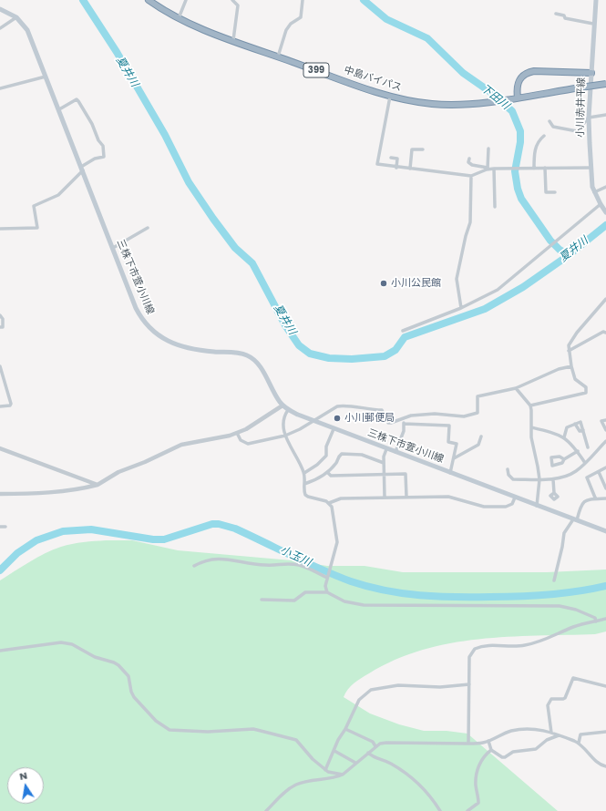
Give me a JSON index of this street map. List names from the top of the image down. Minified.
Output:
{"streets":{"highway":["399","中島バイパス"],"main road":["小川赤井平線","三株下市萱小川線"]},"water":["夏井川","下田川","小玉川"],"places":["小川公民館","小川郵便局"],"north":"top"}
